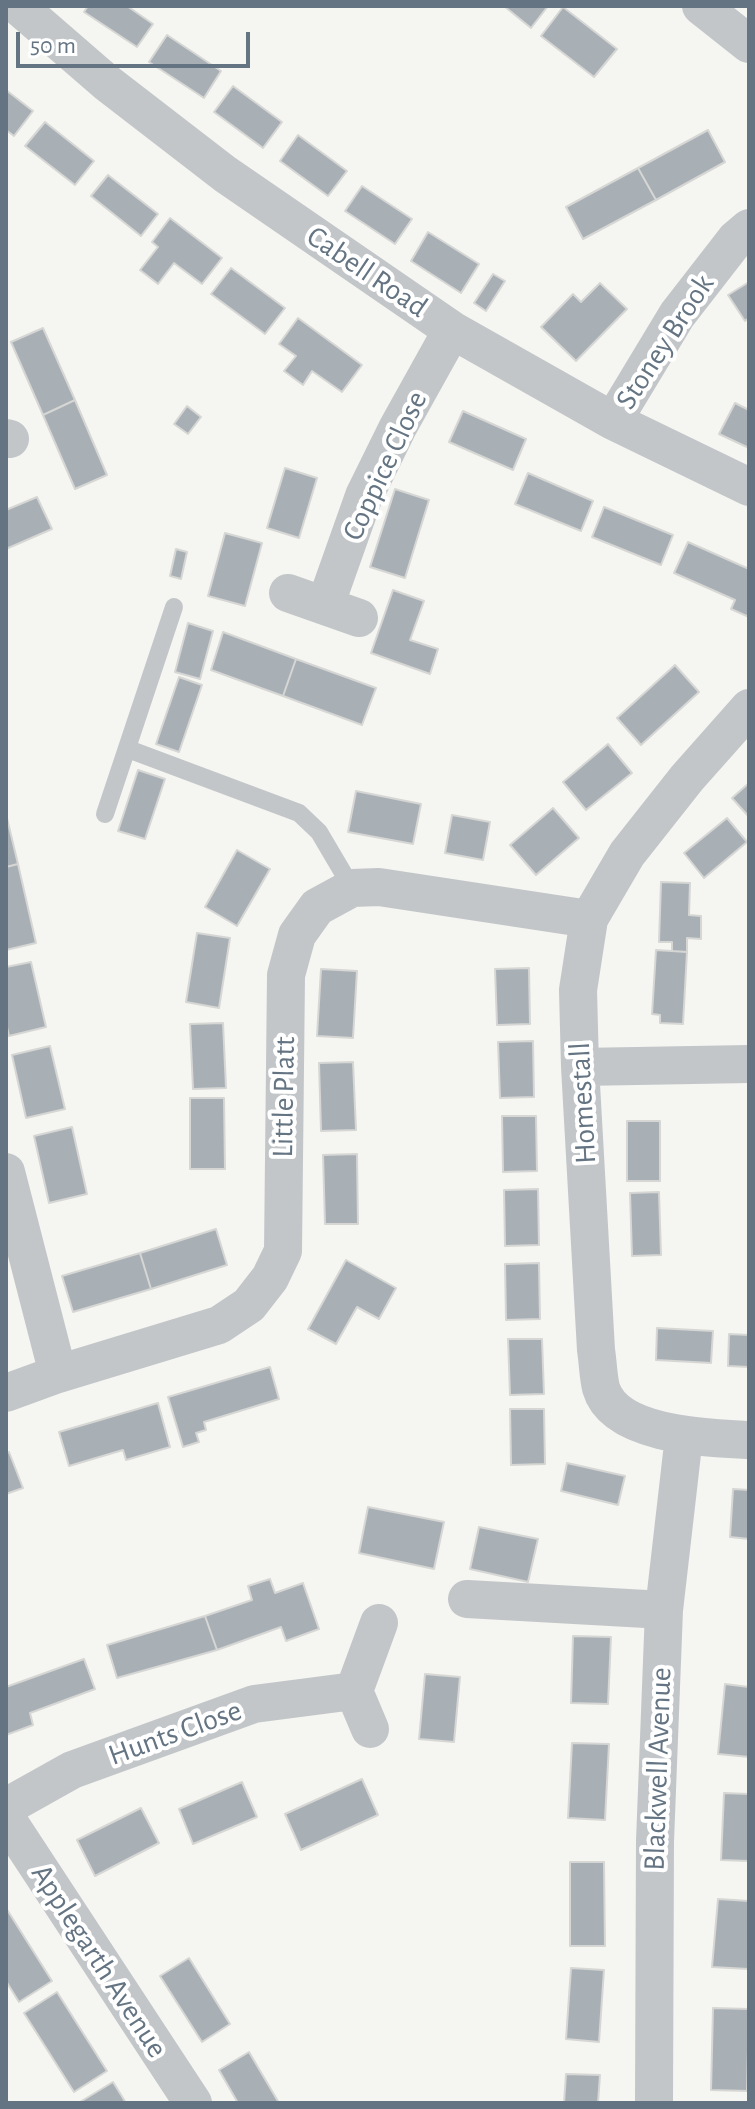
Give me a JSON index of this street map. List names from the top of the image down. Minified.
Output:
{"streets":{"street":["Cabell Road","Stoney Brook","Coppice Close","Little Platt","Homestall","Hunts Close","Blackwell Avenue","Applegarth Avenue"]},"crossings":[["Cabell Road","Stoney Brook"],["Cabell Road","Coppice Close"],["Little Platt","Homestall"],["Homestall","Blackwell Avenue"]],"scale_bar":"50 m"}
